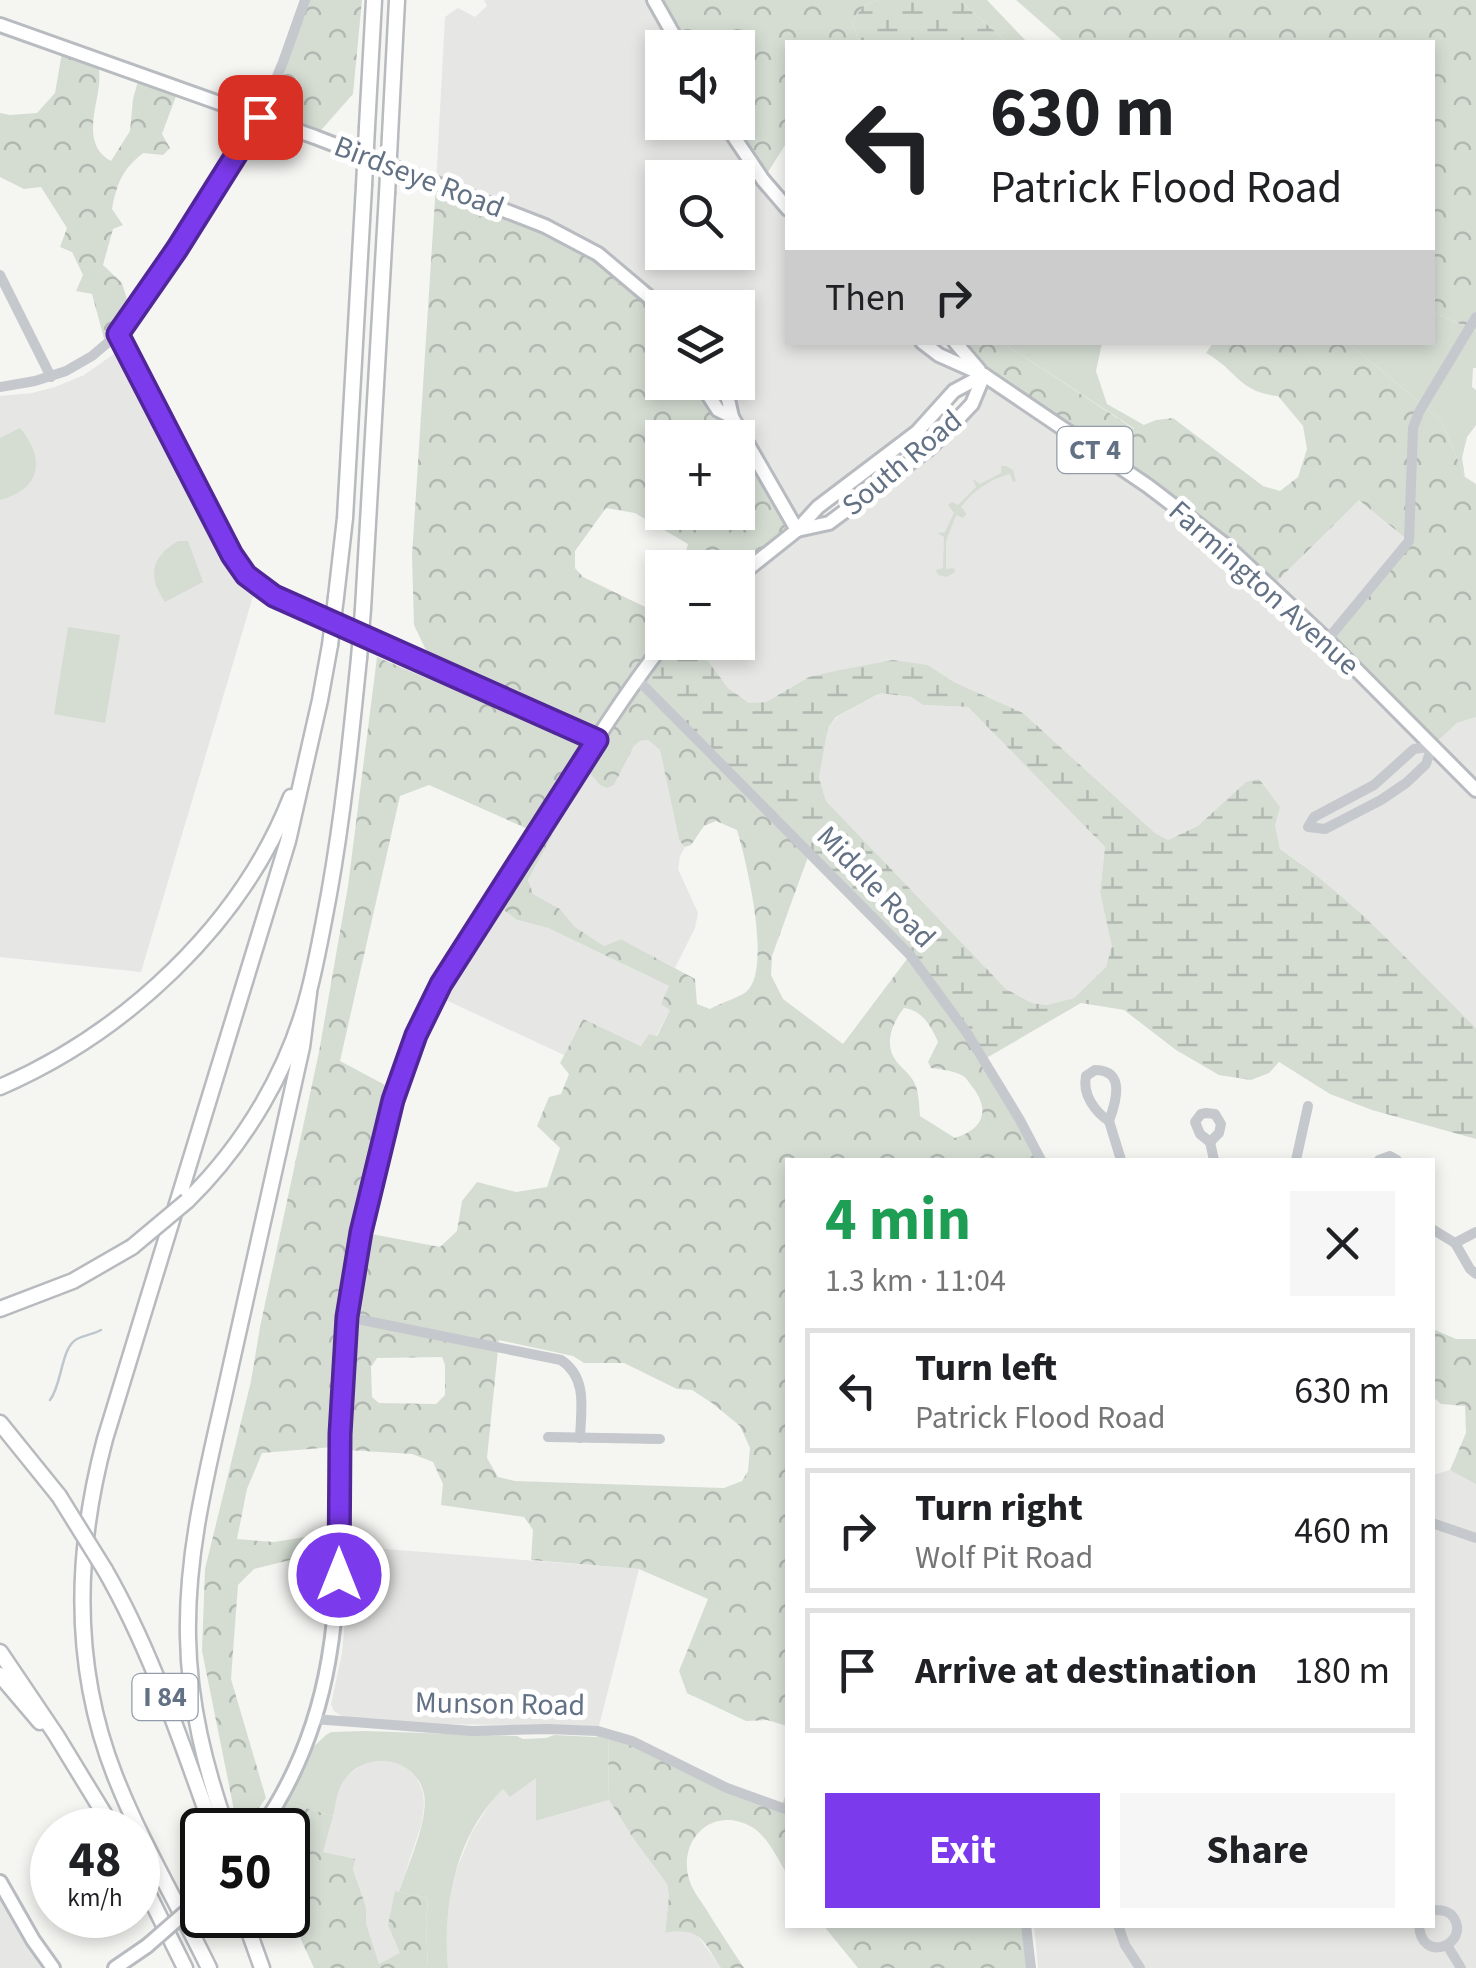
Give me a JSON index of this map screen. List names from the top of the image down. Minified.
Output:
{"streets":{"highway":["I 84"],"main road":["Birdseye Road","CT 4","South Road","Farmington Avenue"],"street":["Middle Road","Munson Road"]},"crossings":[["South Road","Farmington Avenue"]],"page":{"map_buttons":["+","−"],"turn":["630 m","Patrick Flood Road"],"then":"Then","heading":["4 min","1.3 km · 11:04"],"list":[{"name":"Turn left","note":"Patrick Flood Road","value":"630 m"},{"name":"Turn right","note":"Wolf Pit Road","value":"460 m"},{"name":"Arrive at destination","value":"180 m"}],"buttons":["Exit","Share"],"speed":"48 km/h","limit":"50"}}
